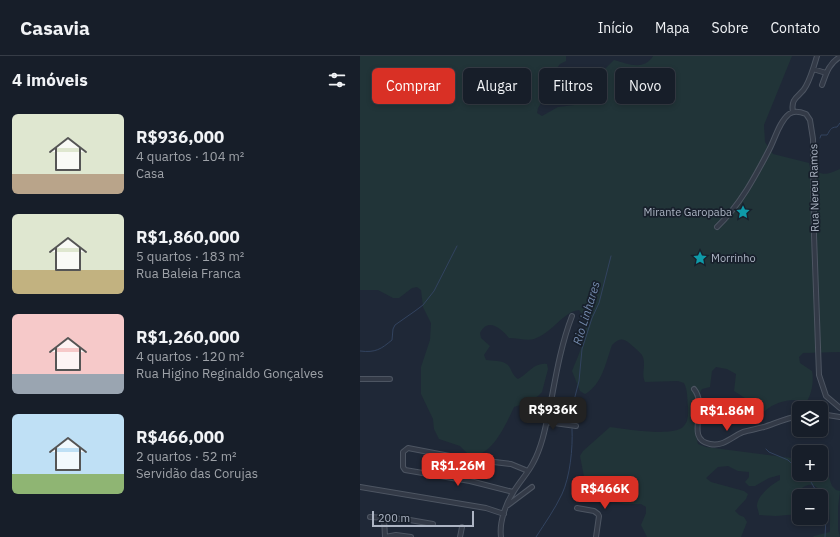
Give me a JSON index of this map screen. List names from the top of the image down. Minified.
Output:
{"streets":{"street":["Rua Nereu Ramos"]},"water":["Rio Linhares"],"places":{"place":["Mirante Garopaba","Morrinho"]},"scale_bar":"200 m","page":{"header":"Casavia","nav":["Início","Mapa","Sobre","Contato"],"heading":"4 imóveis","chip":["Comprar","Alugar","Filtros","Novo"],"list":[{"name":"R$936,000","note":"4 quartos · 104 m² · Casa"},{"name":"R$1,860,000","note":"5 quartos · 183 m² · Rua Baleia Franca"},{"name":"R$1,260,000","note":"4 quartos · 120 m² · Rua Higino Reginaldo Gonçalves"},{"name":"R$466,000","note":"2 quartos · 52 m² · Servidão das Corujas"}],"price":["R$936K","R$1.86M","R$1.26M","R$466K"],"map_buttons":["+","−"],"scale":"200 m"}}
